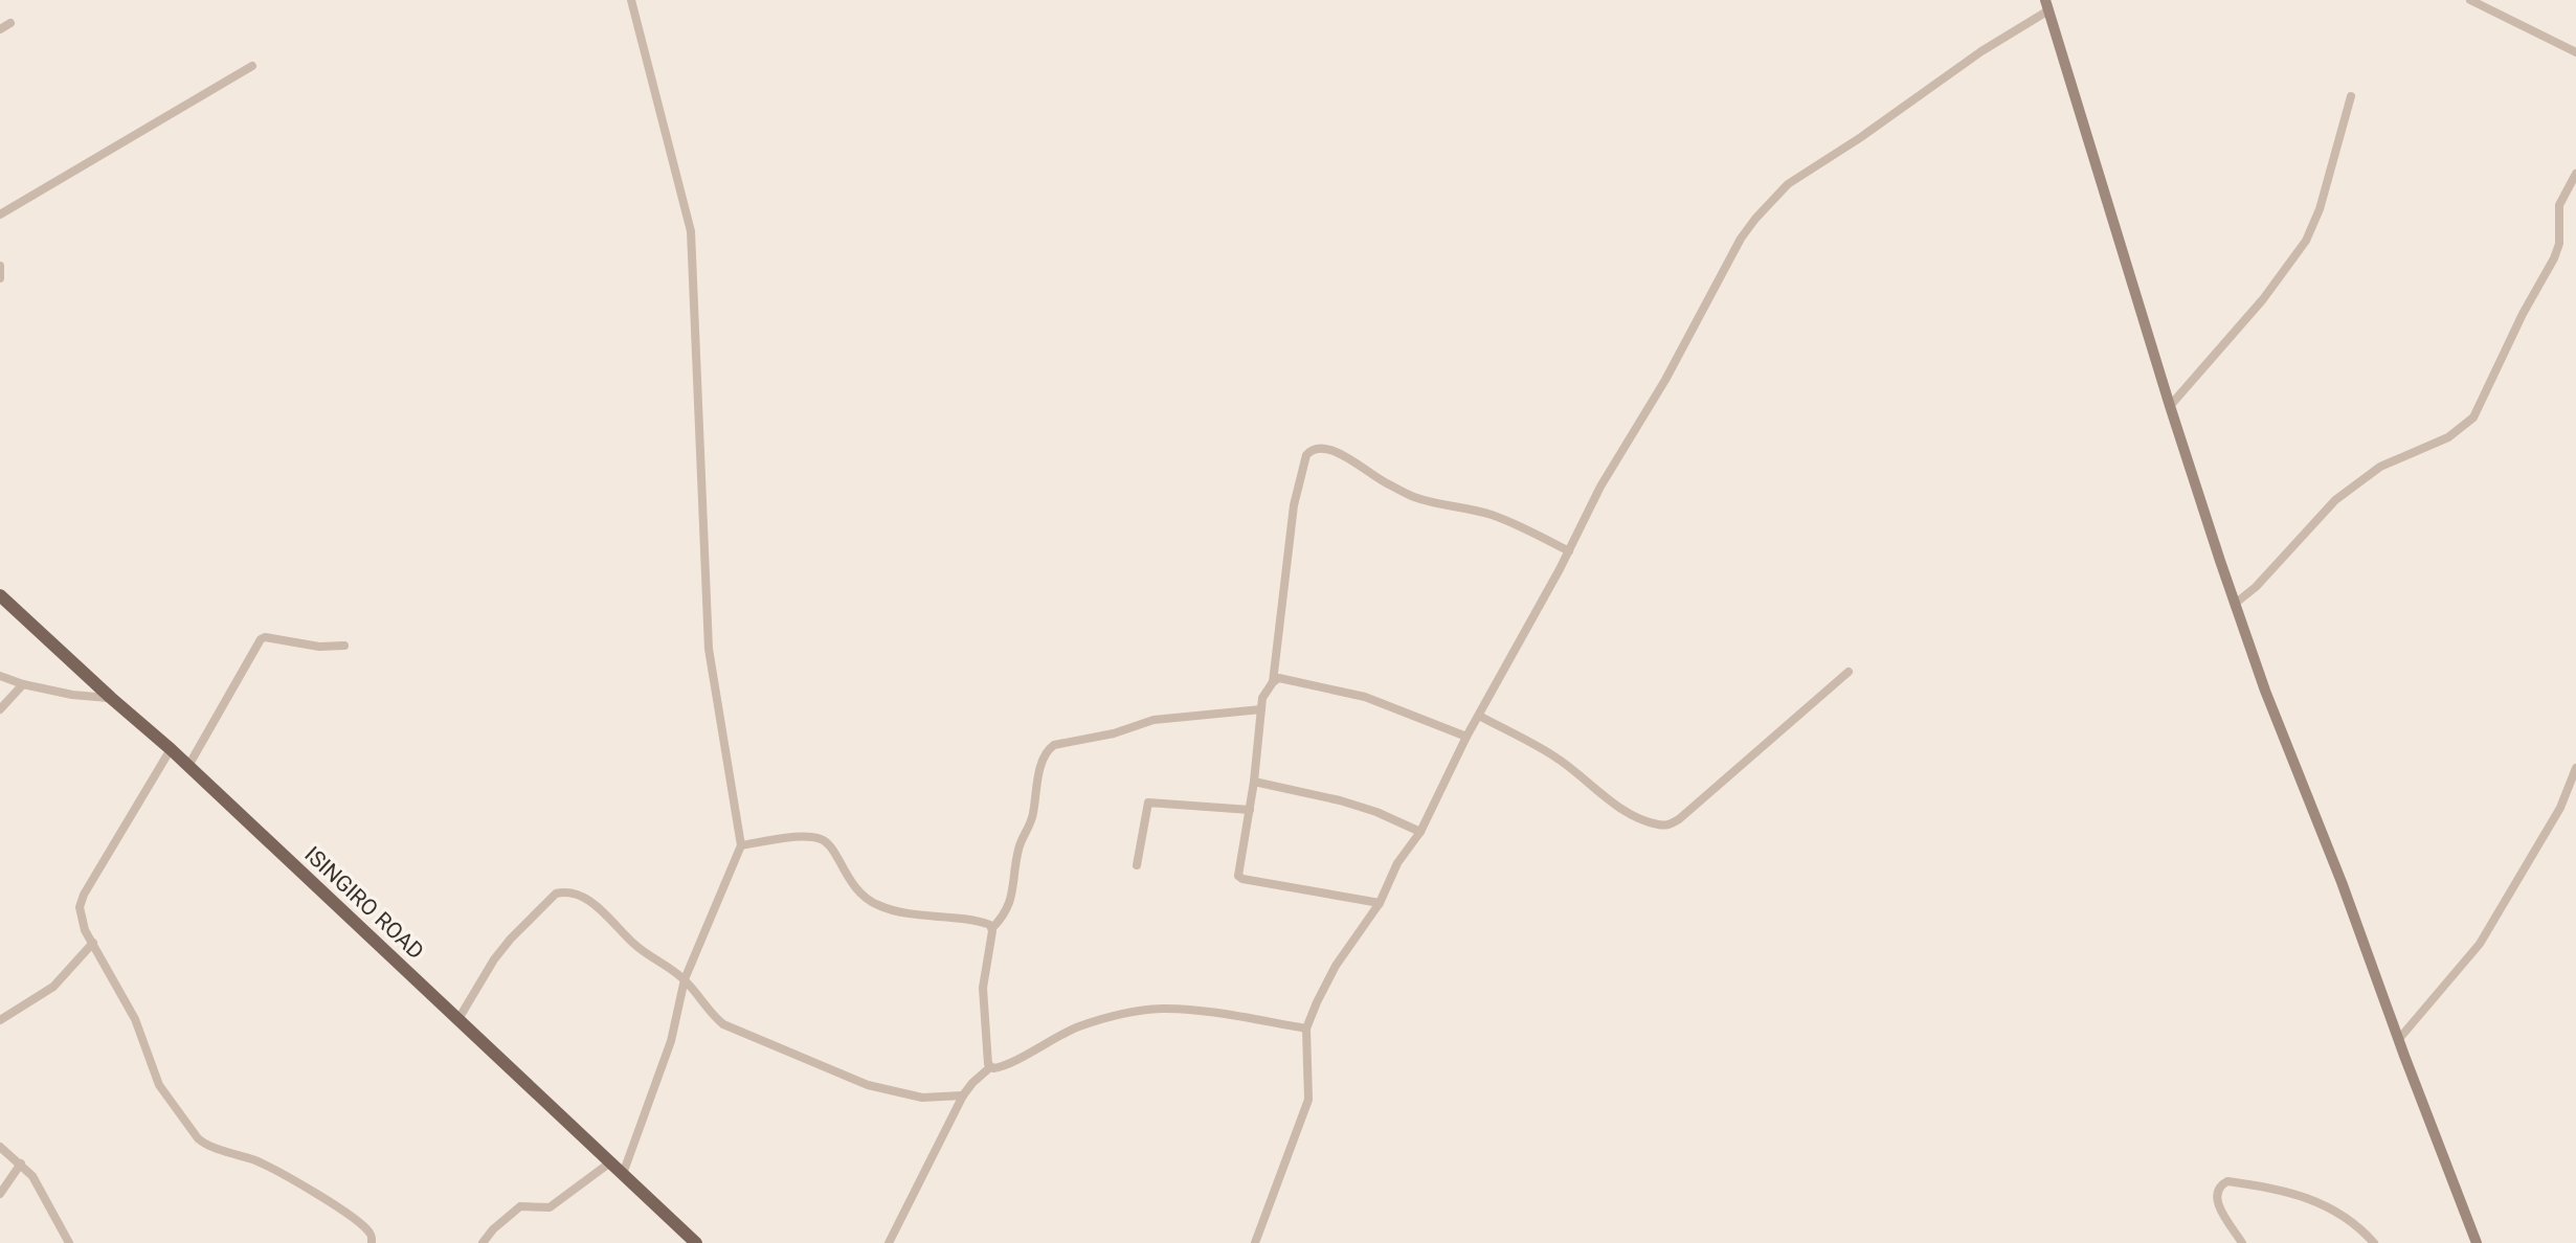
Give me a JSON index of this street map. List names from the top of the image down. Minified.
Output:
{"streets":{"main road":["ISINGIRO ROAD"]}}
